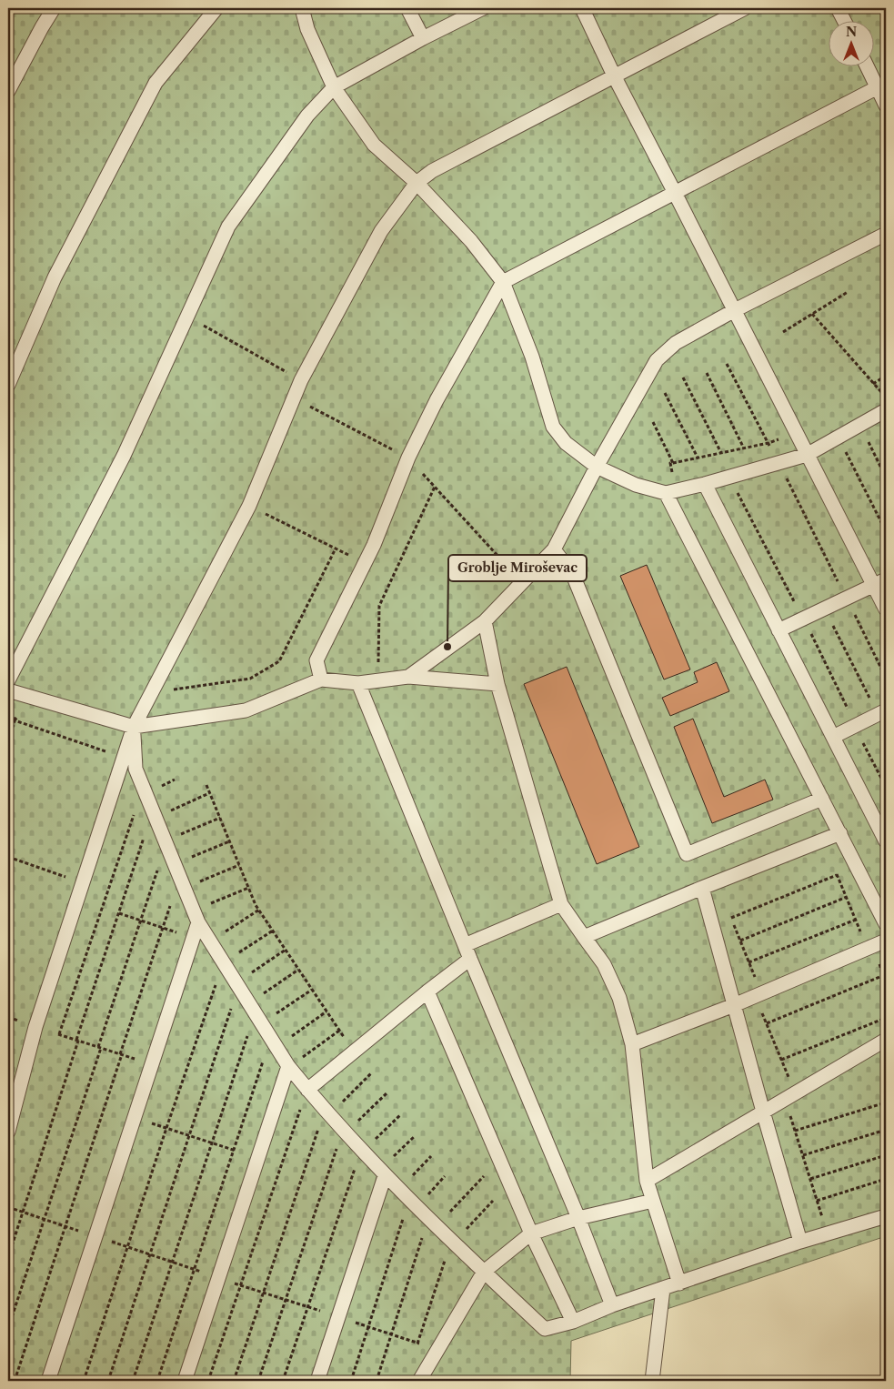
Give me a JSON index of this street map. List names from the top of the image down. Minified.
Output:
{"places":["Groblje Miroševac"],"north":"top"}
